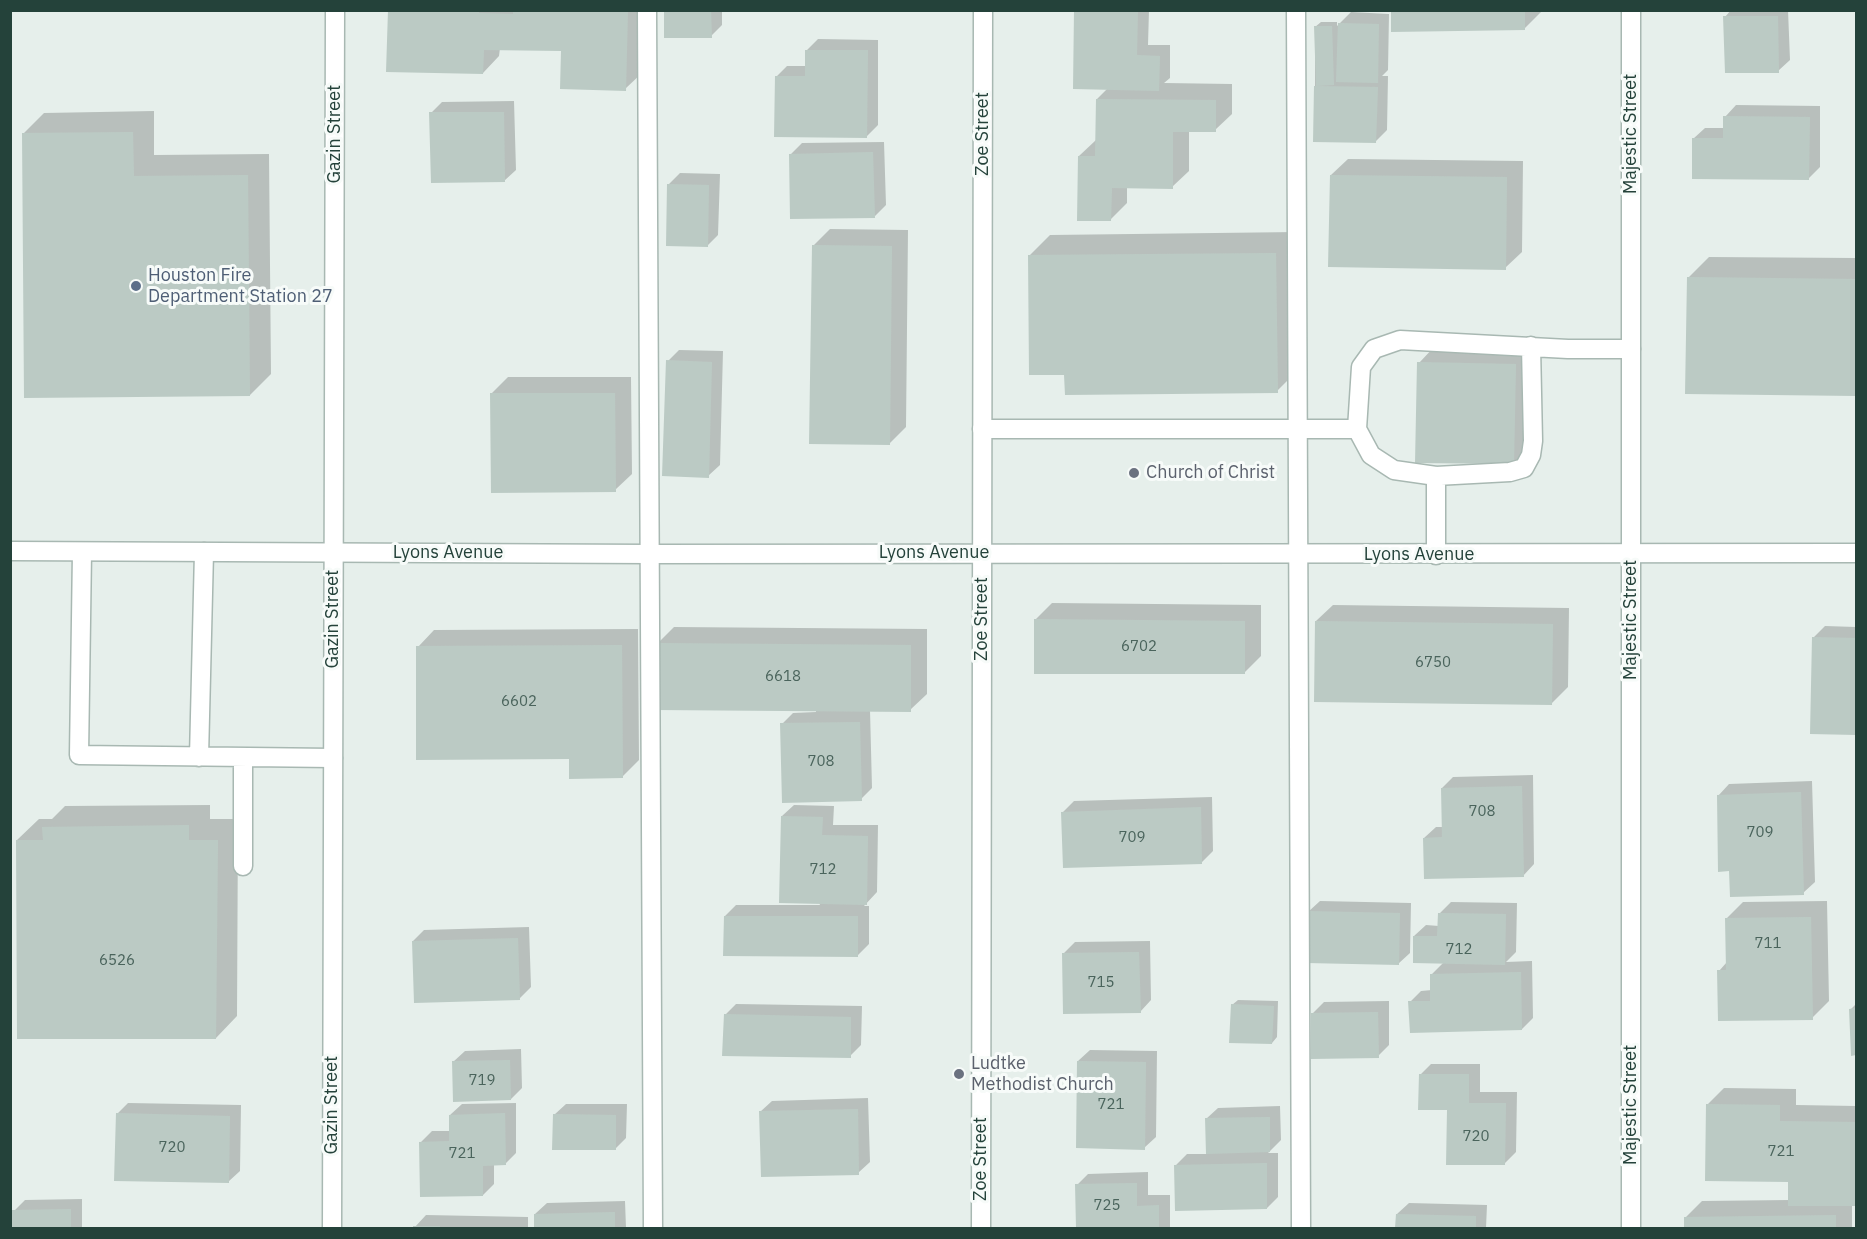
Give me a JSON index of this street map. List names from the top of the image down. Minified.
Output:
{"streets":{"street":["Gazin Street","Zoe Street","Majestic Street","Lyons Avenue"]},"crossings":[["Gazin Street","Lyons Avenue"],["Zoe Street","Lyons Avenue"],["Majestic Street","Lyons Avenue"]],"places":["Houston Fire Department Station 27","Church of Christ","Ludtke Methodist Church"],"house_numbers":["6702","6750","6618","6602","708","708","709","709","712","711","712","6526","715","719","721","720","720","721","721","725"]}
